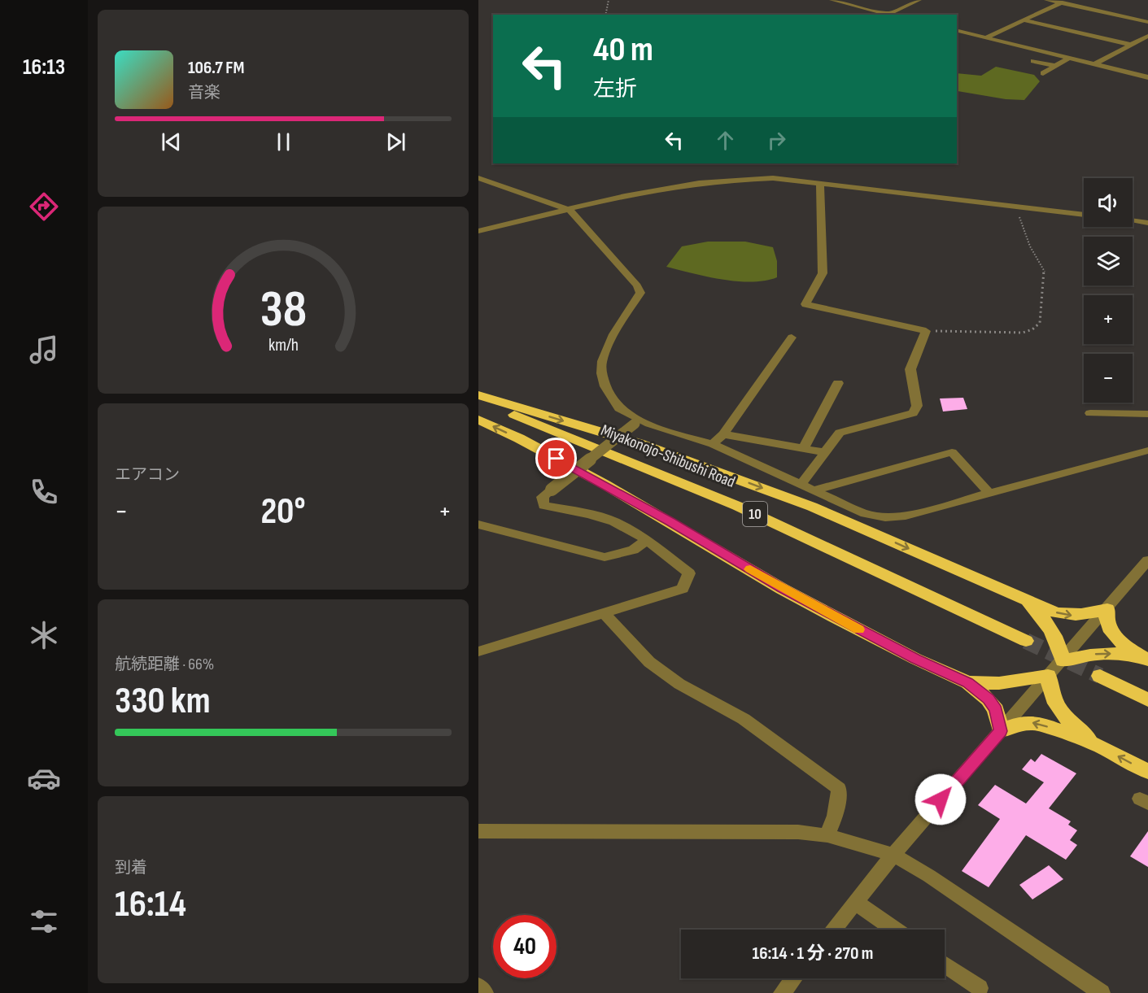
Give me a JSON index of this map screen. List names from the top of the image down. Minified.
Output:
{"streets":{"highway":["Miyakonojo-Shibushi Road","10"]},"page":{"tabs":"16:13","turn":["40 m","左折"],"song":["106.7 FM","音楽"],"map_buttons":["+","−"],"tile":["エアコン",["航続距離 · 66%","330 km"],["到着","16:14"]],"heat":["−","20°","+"],"limit":"40","trip":"16:14 · 1 分 · 270 m","gauge":["38","km/h"]}}
